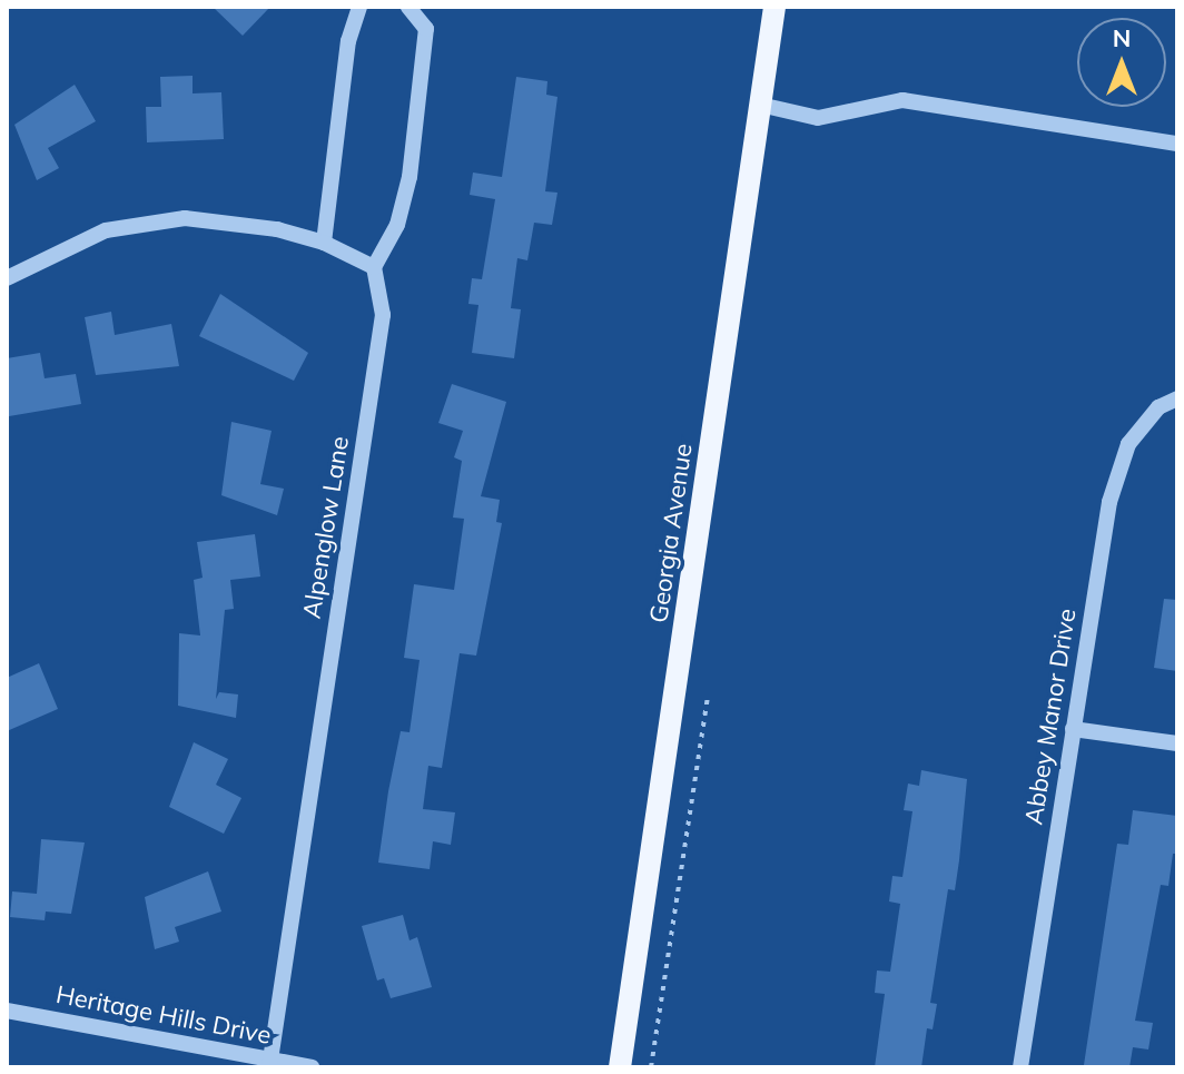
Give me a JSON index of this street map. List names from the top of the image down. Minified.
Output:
{"streets":{"main road":["Georgia Avenue"],"street":["Alpenglow Lane","Abbey Manor Drive","Heritage Hills Drive"]},"crossings":[["Alpenglow Lane","Heritage Hills Drive"]],"north":"top"}
